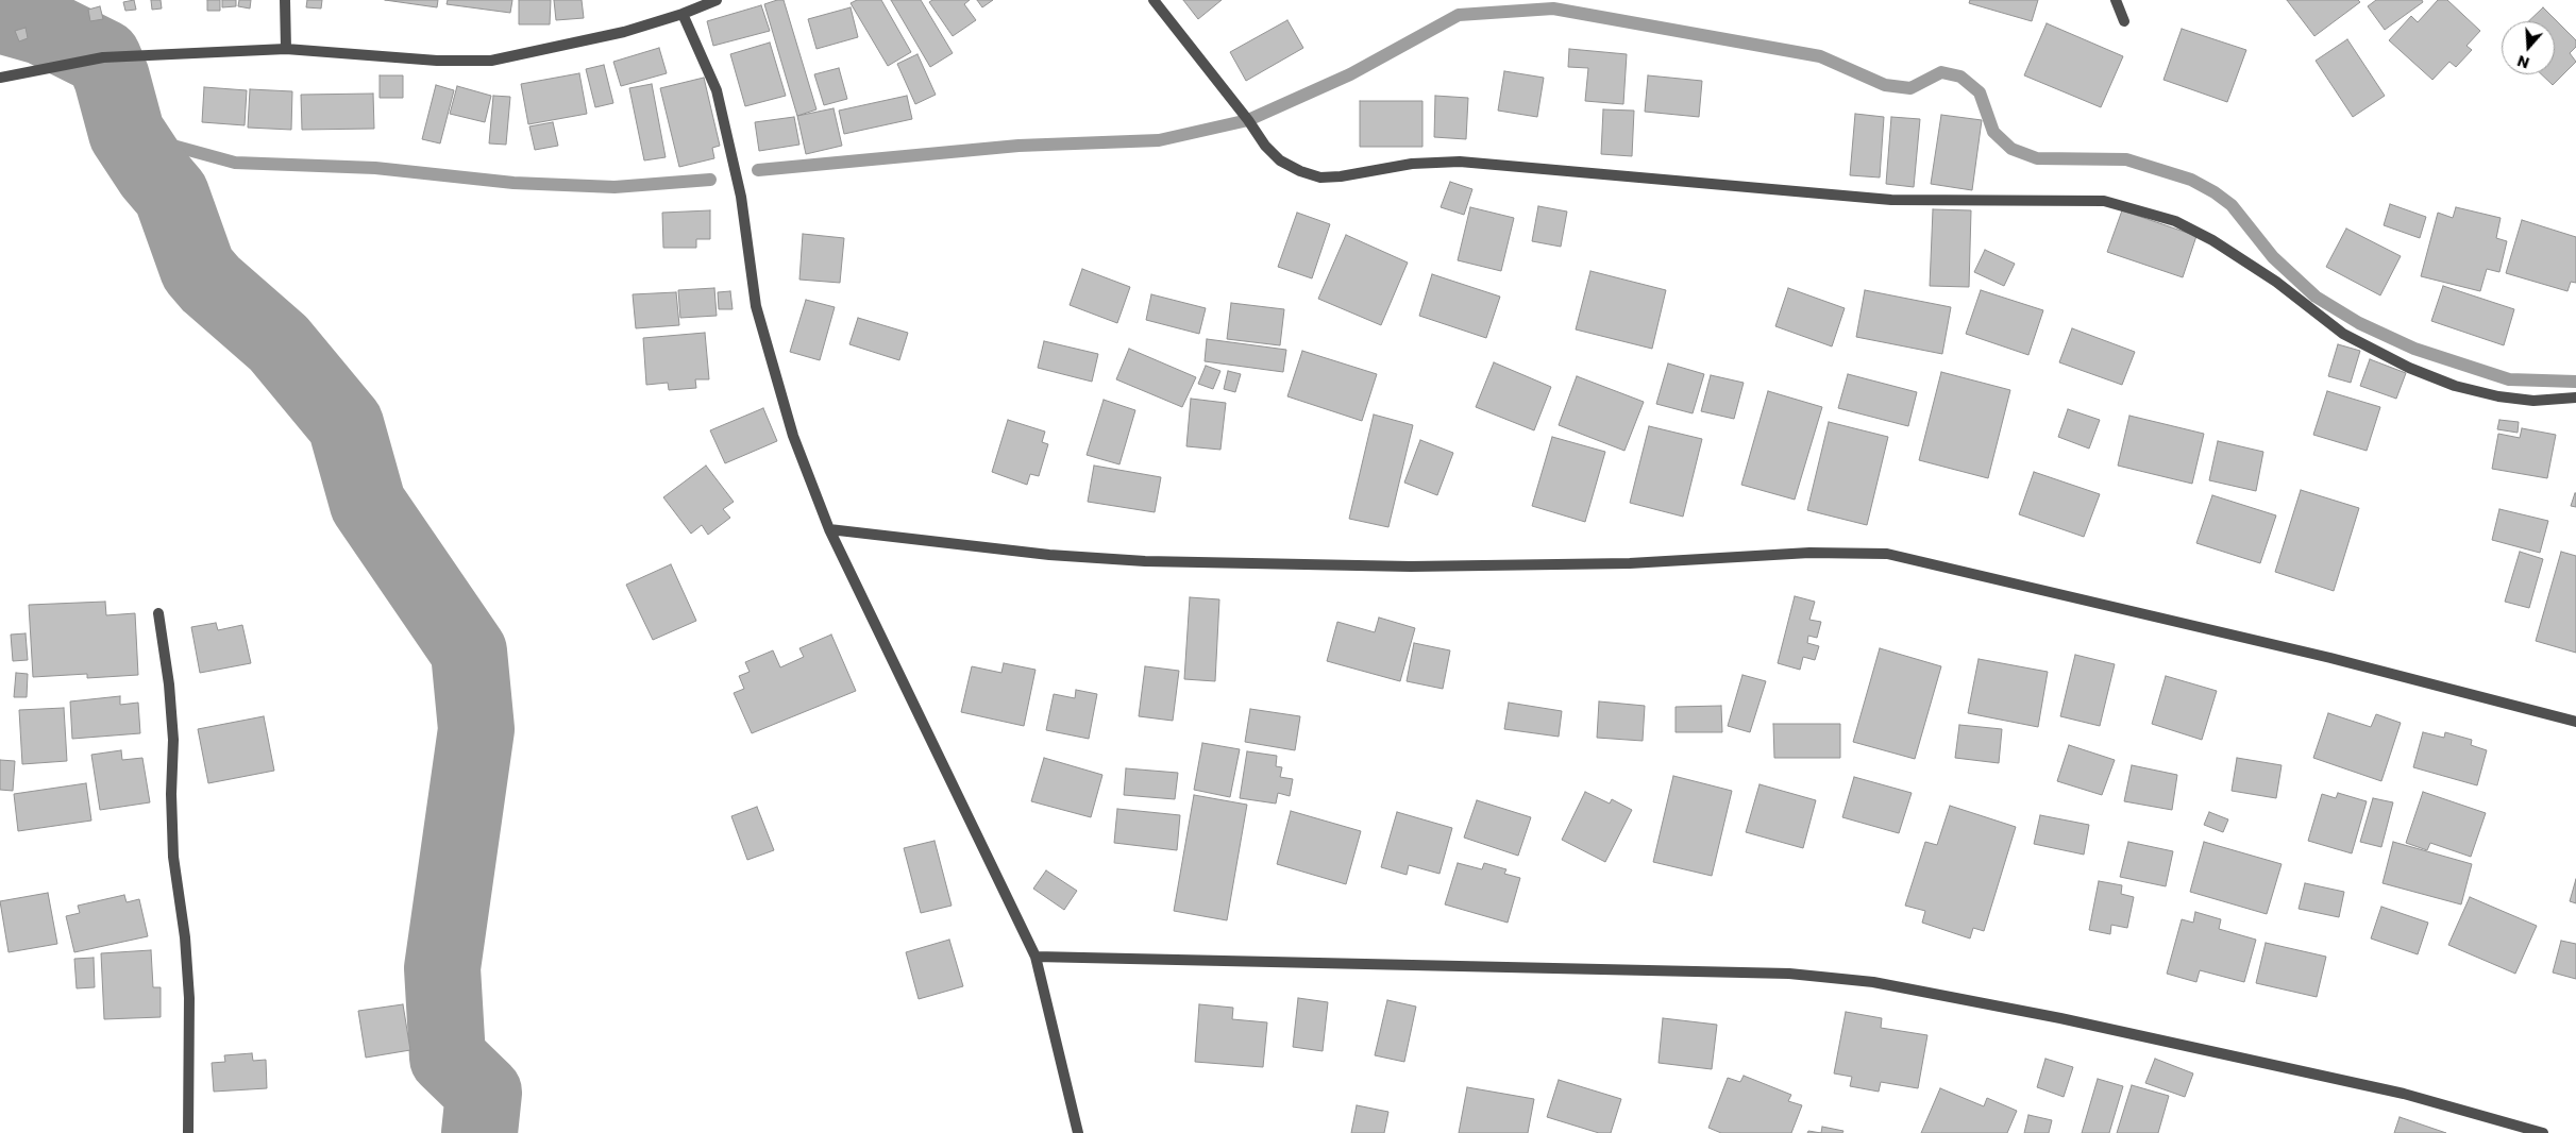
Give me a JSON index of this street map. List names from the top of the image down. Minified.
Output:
{"north":"bottom"}
